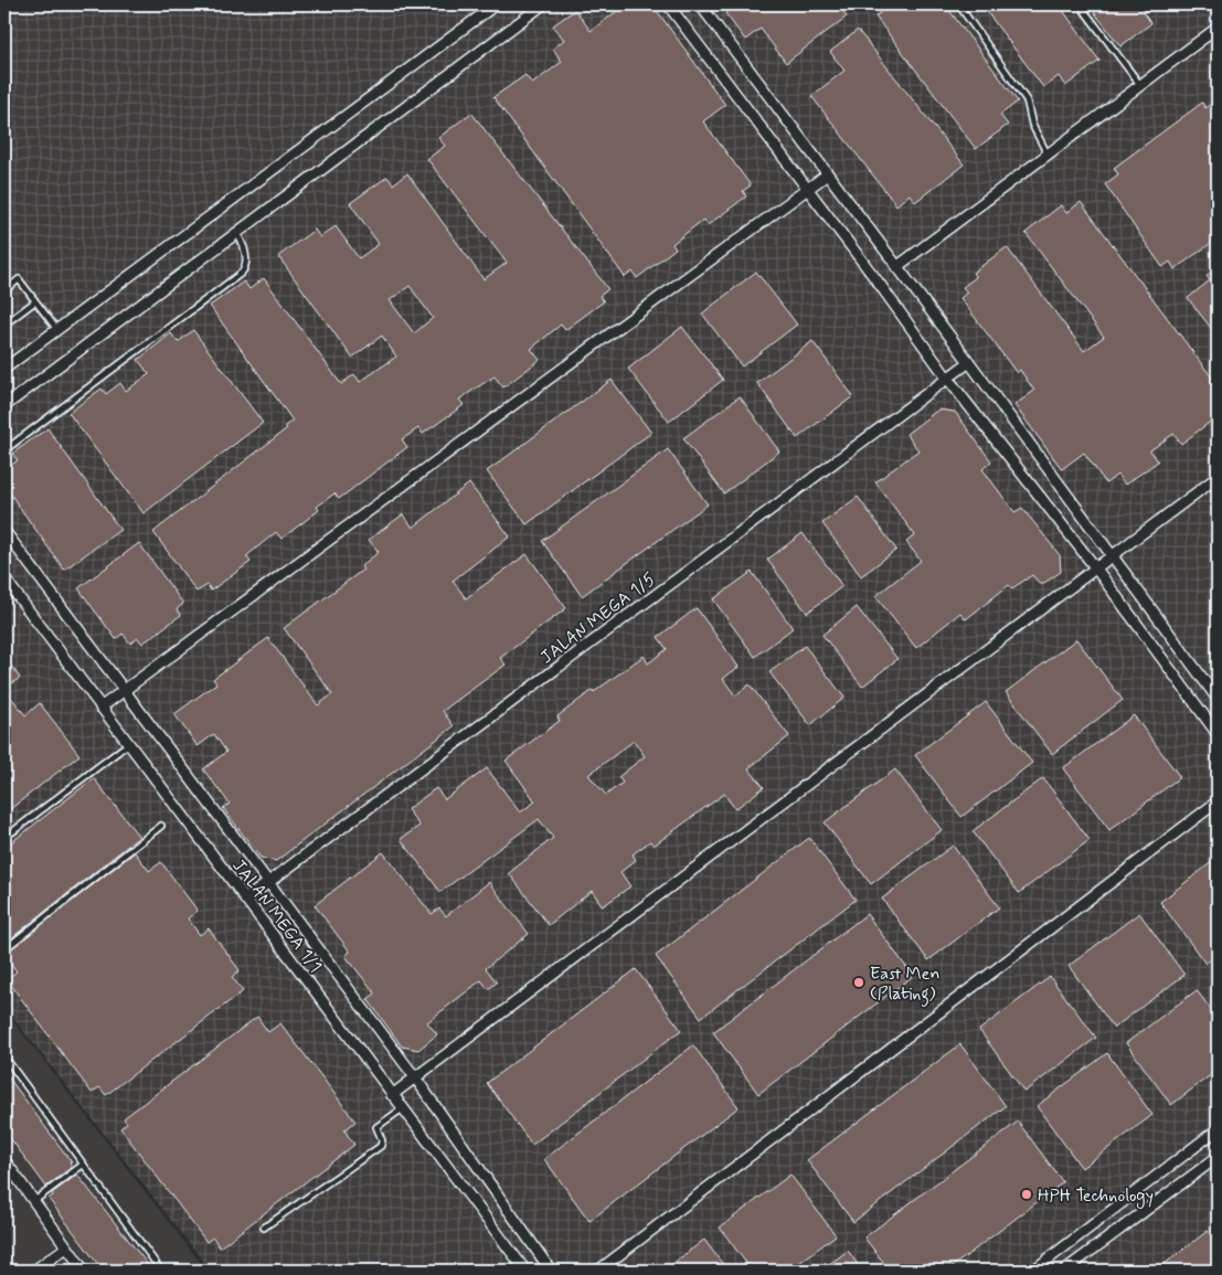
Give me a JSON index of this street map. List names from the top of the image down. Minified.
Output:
{"streets":{"street":["JALAN MEGA 1/5","JALAN MEGA 1/1"]},"crossings":[["JALAN MEGA 1/5","JALAN MEGA 1/1"]],"places":["East Men (Plating)","HPH Technology"]}
